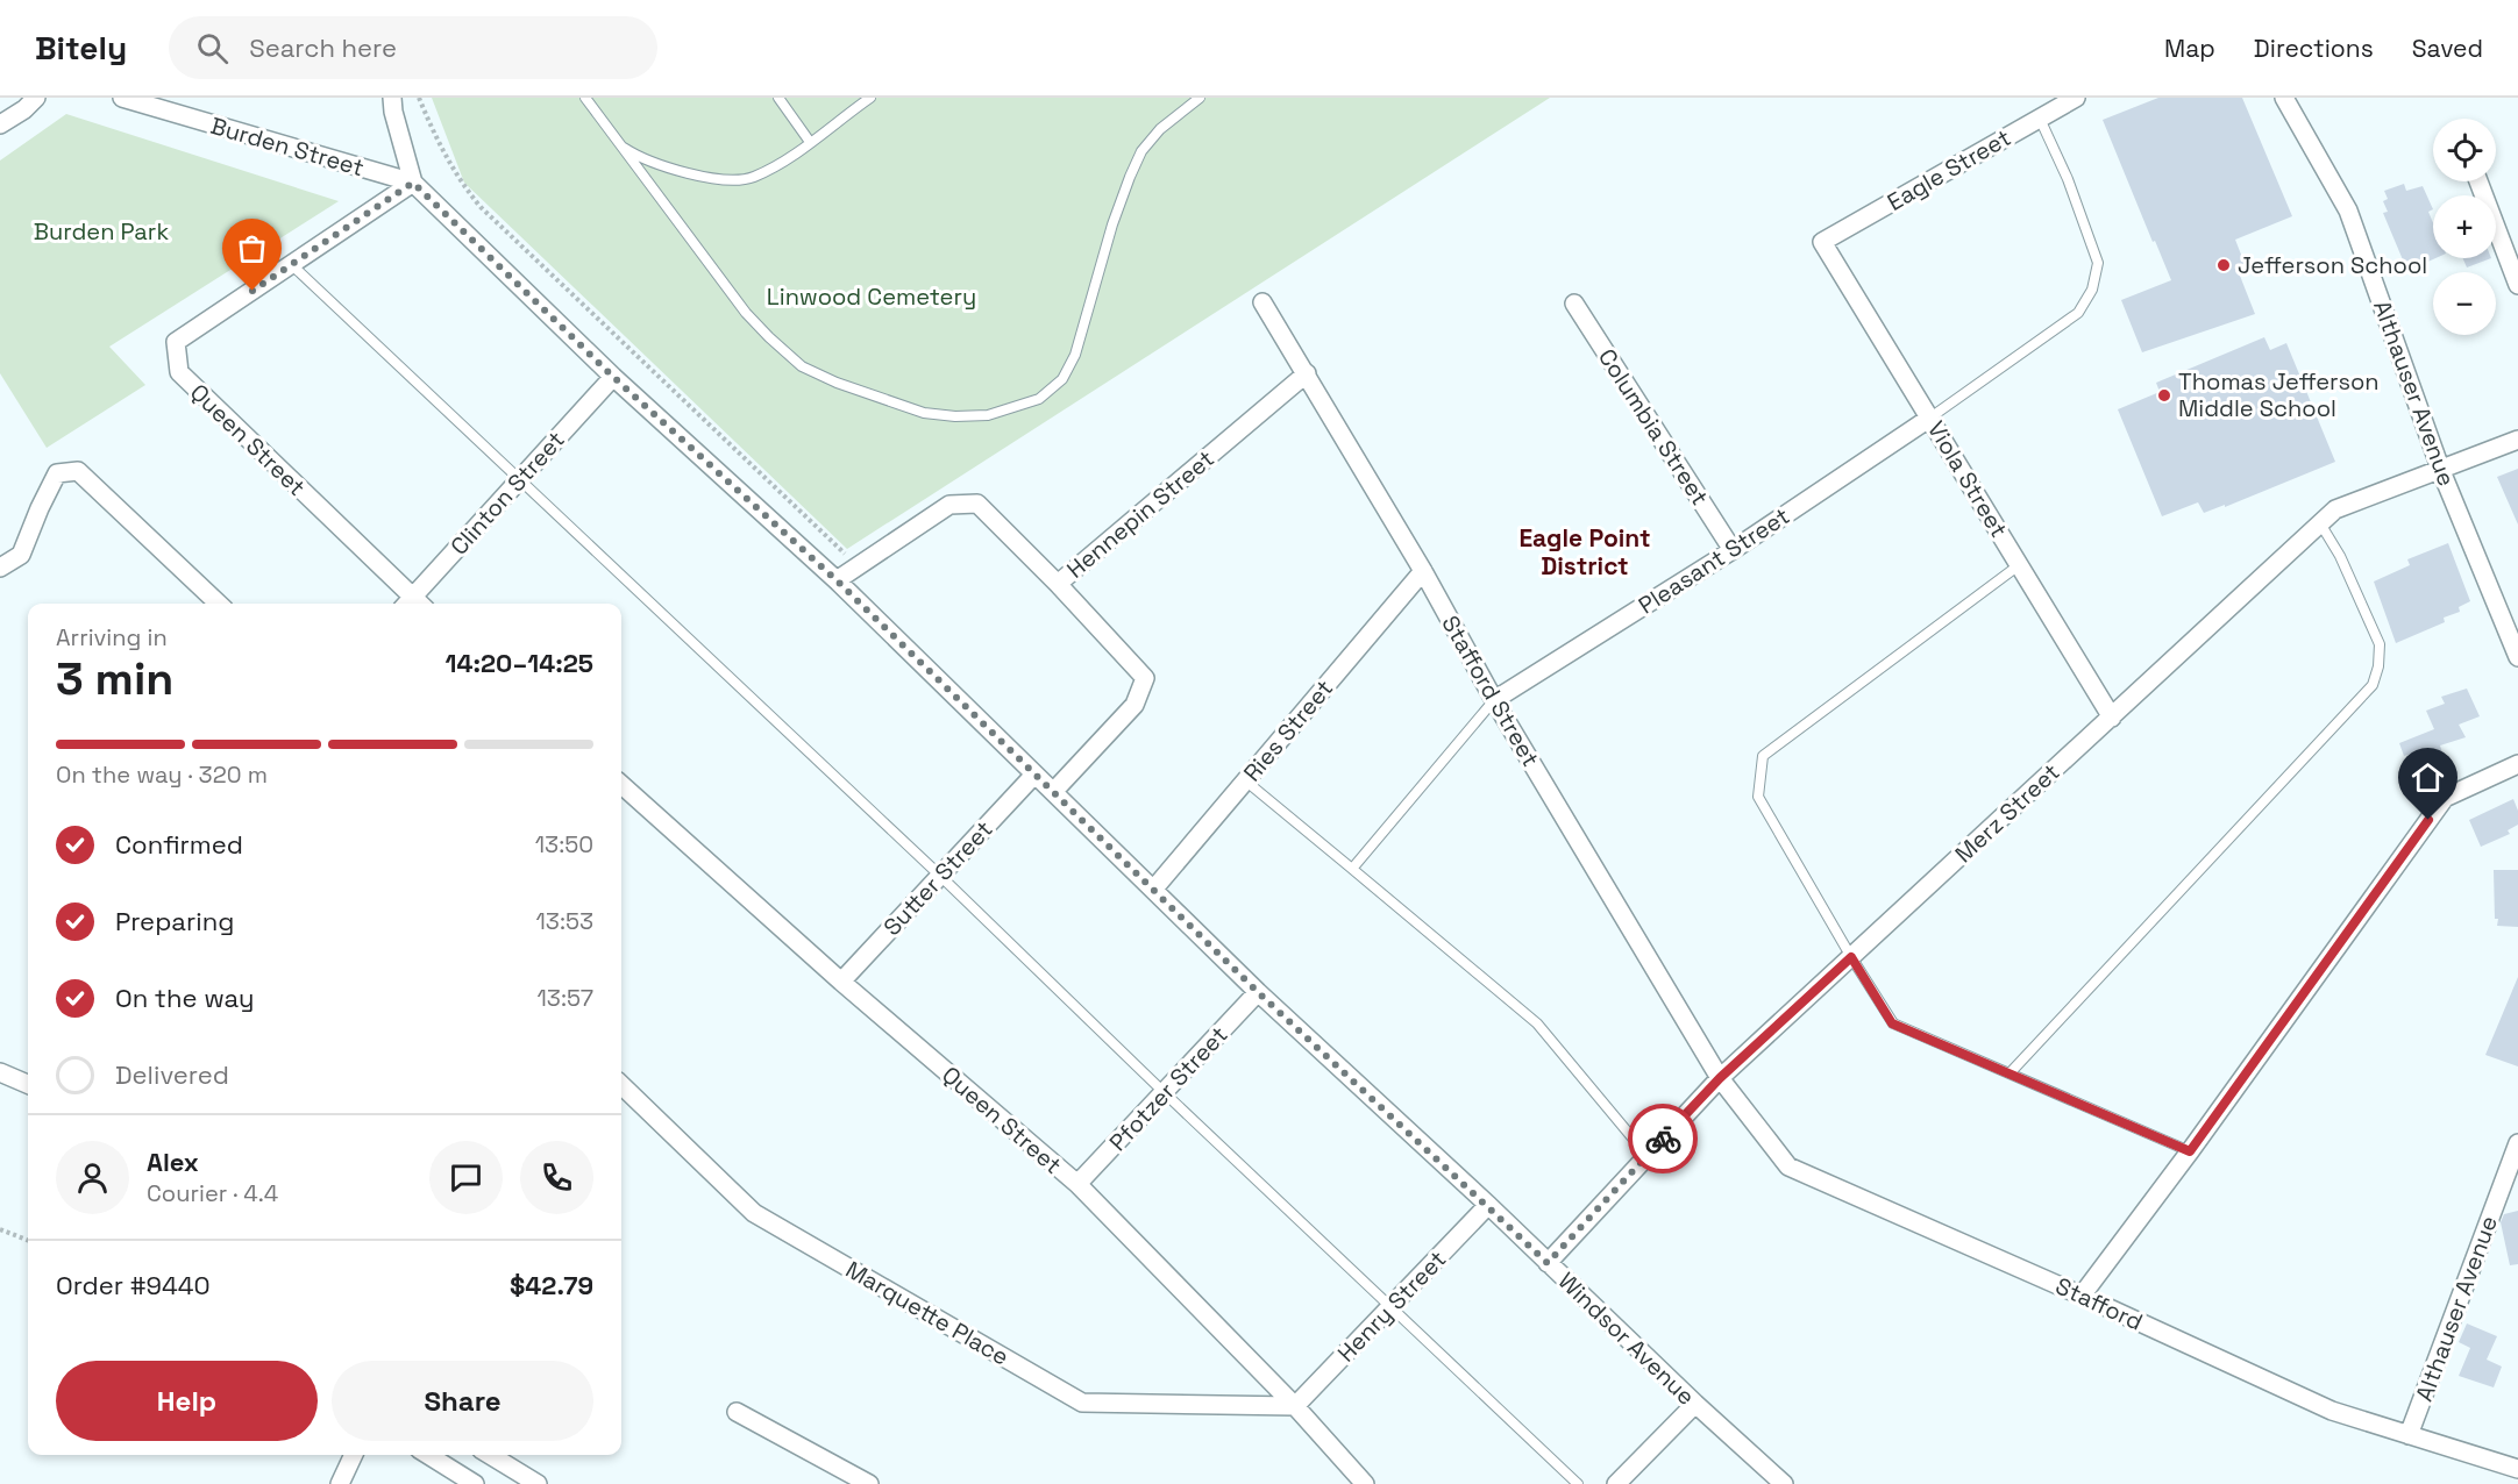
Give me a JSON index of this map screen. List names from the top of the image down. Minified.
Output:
{"streets":{"street":["Burden Street","Eagle Street","Althauser Avenue","Columbia Street","Queen Street","Viola Street","Clinton Street","Hennepin Street","Pleasant Street","Stafford Street","Ries Street","Merz Street","Sutter Street","Pfotzer Street","Stafford","Henry Street","Marquette Place","Windsor Avenue"]},"crossings":[["Burden Street","Queen Street"],["Burden Street","Windsor Avenue"],["Eagle Street","Viola Street"],["Althauser Avenue","Merz Street"],["Althauser Avenue","Stafford"],["Columbia Street","Pleasant Street"],["Queen Street","Sutter Street"],["Queen Street","Pfotzer Street"],["Queen Street","Henry Street"],["Queen Street","Marquette Place"],["Queen Street","Windsor Avenue"],["Viola Street","Pleasant Street"],["Viola Street","Merz Street"],["Clinton Street","Windsor Avenue"],["Hennepin Street","Stafford Street"],["Hennepin Street","Windsor Avenue"],["Pleasant Street","Stafford Street"],["Stafford Street","Ries Street"],["Stafford Street","Merz Street"],["Stafford Street","Stafford"],["Ries Street","Windsor Avenue"],["Merz Street","Stafford"],["Merz Street","Windsor Avenue"],["Sutter Street","Windsor Avenue"],["Pfotzer Street","Windsor Avenue"],["Henry Street","Marquette Place"],["Henry Street","Windsor Avenue"]],"districts":["Eagle Point District"],"parks":["Burden Park","Linwood Cemetery"],"places":["Jefferson School","Thomas Jefferson Middle School"],"page":{"header":"Bitely","search":"Search here","nav":["Map","Directions","Saved"],"map_buttons":["+","−"],"heading":["3 min","Arriving in","14:20–14:25"],"panel":["Alex","Courier · 4.4","Order #9440","$42.79"],"bar":"On the way · 320 m","list":[["Confirmed","13:50"],["Preparing","13:53"],["On the way","13:57"],"Delivered"],"buttons":["Help","Share"]}}
